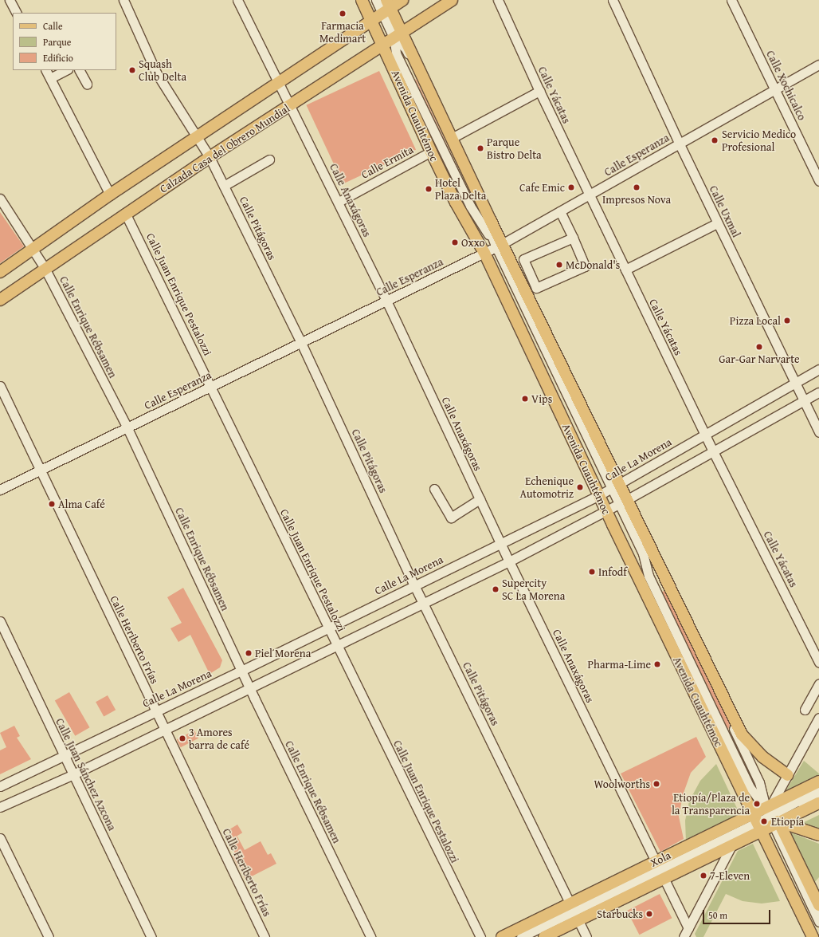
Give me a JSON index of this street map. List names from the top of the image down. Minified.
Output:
{"streets":{"main road":["Avenida Cuauhtémoc","Calzada Casa del Obrero Mundial","Xola"],"street":["Calle Xochicalco","Calle Yácatas","Calle Esperanza","Calle Ermita","Calle Anaxágoras","Calle Uxmal","Calle Pitágoras","Calle Juan Enrique Pestalozzi","Calle Enrique Rébsamen","Calle La Morena","Calle Heriberto Frías","Calle Juan Sánchez Azcona"]},"crossings":[["Calle Xochicalco","Calle Esperanza"],["Calle Yácatas","Calle Esperanza"],["Calle Yácatas","Calle La Morena"],["Avenida Cuauhtémoc","Calzada Casa del Obrero Mundial"],["Avenida Cuauhtémoc","Calle Esperanza"],["Avenida Cuauhtémoc","Calle Ermita"],["Avenida Cuauhtémoc","Calle La Morena"],["Avenida Cuauhtémoc","Xola"],["Calzada Casa del Obrero Mundial","Calle Anaxágoras"],["Calzada Casa del Obrero Mundial","Calle Pitágoras"],["Calzada Casa del Obrero Mundial","Calle Juan Enrique Pestalozzi"],["Calzada Casa del Obrero Mundial","Calle Enrique Rébsamen"],["Calle Esperanza","Calle Anaxágoras"],["Calle Esperanza","Calle Uxmal"],["Calle Esperanza","Calle Pitágoras"],["Calle Esperanza","Calle Juan Enrique Pestalozzi"],["Calle Esperanza","Calle Enrique Rébsamen"],["Calle Esperanza","Calle Heriberto Frías"],["Calle Ermita","Calle Anaxágoras"],["Calle Anaxágoras","Calle La Morena"],["Calle Anaxágoras","Xola"],["Calle Uxmal","Calle La Morena"],["Calle Pitágoras","Calle La Morena"],["Calle Pitágoras","Xola"],["Calle Juan Enrique Pestalozzi","Calle La Morena"],["Calle Enrique Rébsamen","Calle La Morena"],["Calle La Morena","Calle Heriberto Frías"],["Calle La Morena","Calle Juan Sánchez Azcona"]],"places":["Farmacia Medimart","Squash Club Delta","Servicio Medico Profesional","Parque Bistro Delta","Cafe Emic","Impresos Nova","Hotel Plaza Delta","Oxxo","McDonald's","Pizza Local","Gar-Gar Narvarte","Vips","Echenique Automotriz","Alma Café","Infodf","Supercity SC La Morena","Piel Morena","Pharma-Lime","3 Amores barra de café","Woolworths","Etiopía/Plaza de la Transparencia","Etiopía","7-Eleven","Starbucks"],"legend":["Calle","Parque","Edificio"],"scale_bar":"50 m"}
